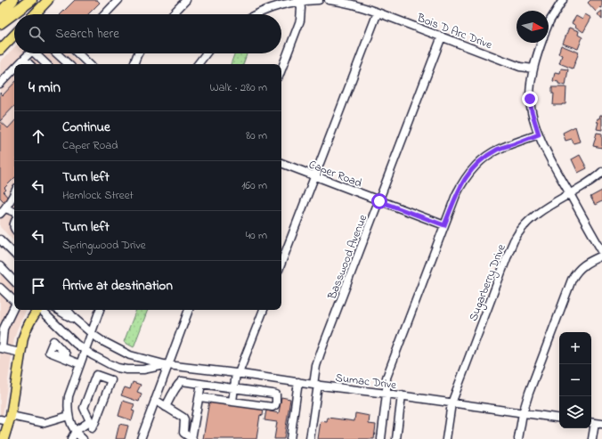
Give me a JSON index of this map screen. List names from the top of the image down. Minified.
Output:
{"streets":{"street":["Bois D Arc Drive","Caper Road","Basswood Avenue","Sugarberry Drive","Sumac Drive"]},"crossings":[["Bois D Arc Drive","Basswood Avenue"],["Caper Road","Basswood Avenue"],["Basswood Avenue","Sumac Drive"],["Sugarberry Drive","Sumac Drive"]],"north":"right","page":{"search":"Search here","heading":["4 min","Walk · 280 m"],"list":[["Continue","Caper Road","80 m"],["Turn left","Hemlock Street","160 m"],["Turn left","Springwood Drive","40 m"],"Arrive at destination"],"map_buttons":["+","−"]}}
